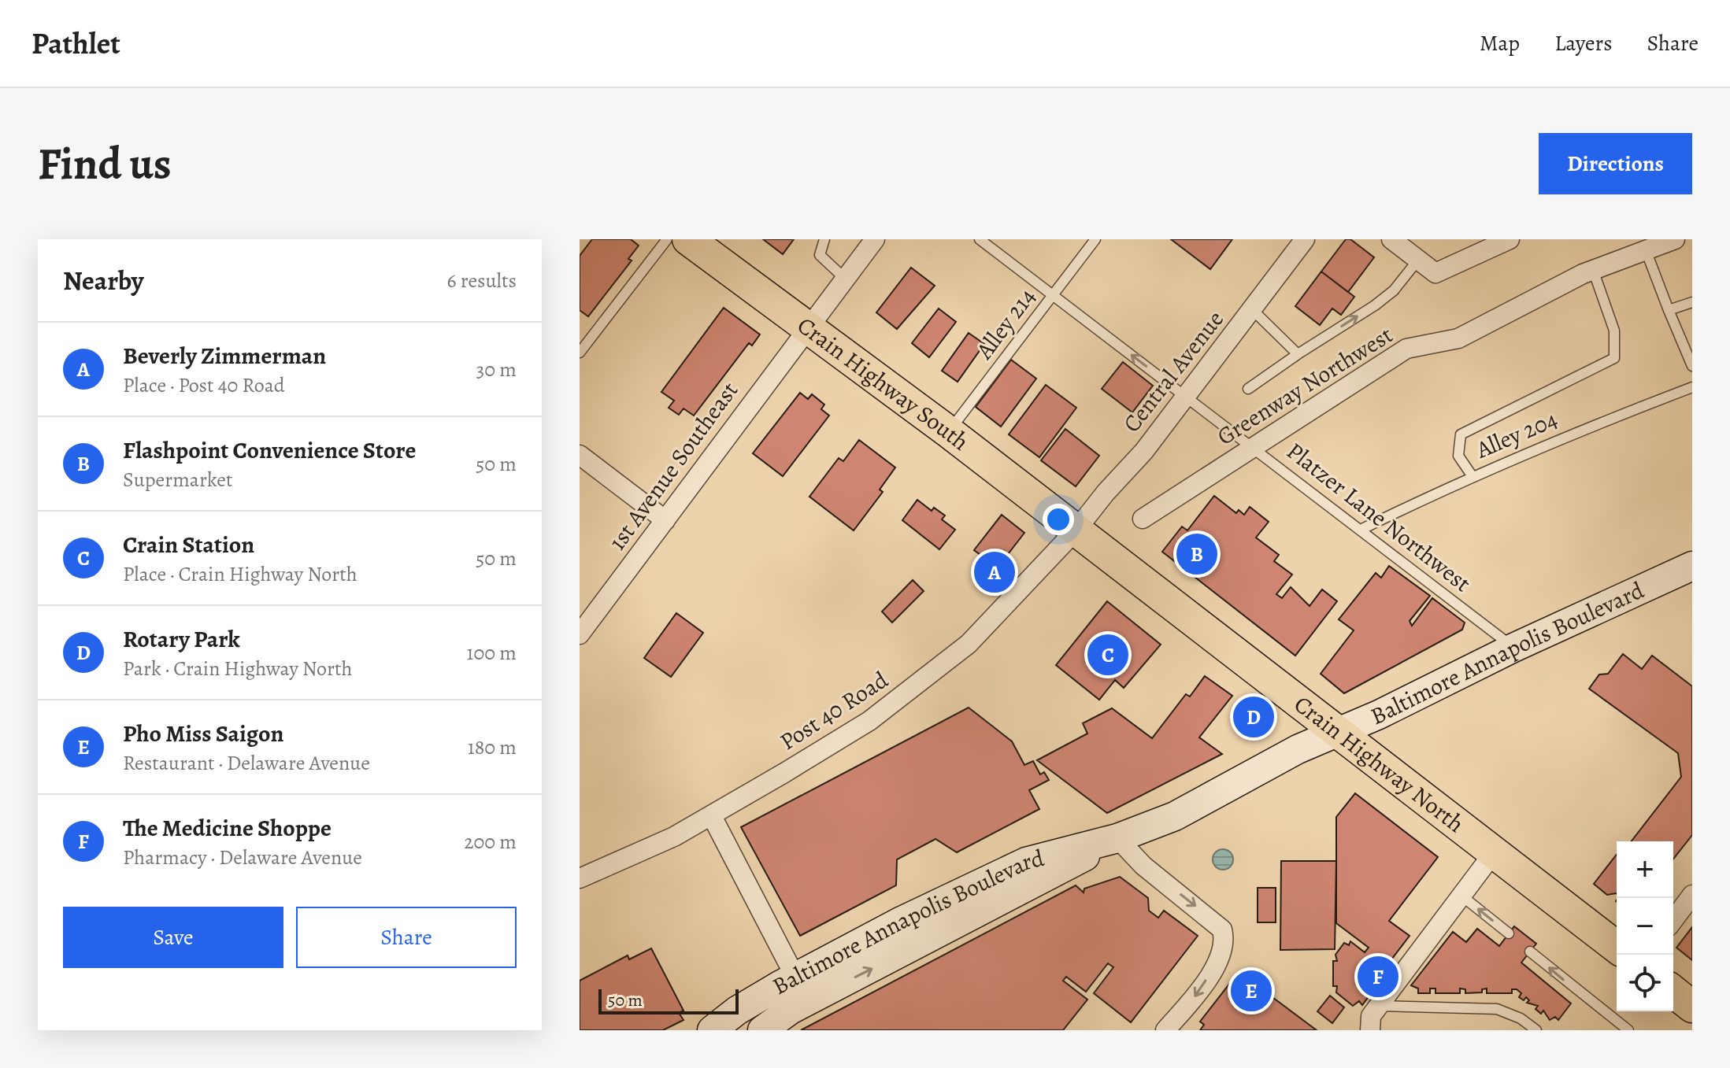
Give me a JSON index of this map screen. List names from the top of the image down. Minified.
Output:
{"streets":{"main road":["Crain Highway South","Baltimore Annapolis Boulevard","Crain Highway North"],"street":["Central Avenue","Greenway Northwest","1st Avenue Southeast","Post 40 Road"],"lane":["Alley 214","Alley 204","Platzer Lane Northwest"]},"crossings":[["Alley 214","Crain Highway South"],["Alley 214","Platzer Lane Northwest"],["Central Avenue","Crain Highway South"],["Central Avenue","Platzer Lane Northwest"],["Central Avenue","Post 40 Road"],["Central Avenue","Crain Highway North"],["Crain Highway South","1st Avenue Southeast"],["Crain Highway South","Post 40 Road"],["Crain Highway South","Crain Highway North"],["Greenway Northwest","Platzer Lane Northwest"],["Alley 204","Platzer Lane Northwest"],["Platzer Lane Northwest","Baltimore Annapolis Boulevard"],["Baltimore Annapolis Boulevard","Crain Highway North"],["Post 40 Road","Crain Highway North"]],"scale_bar":"50 m","page":{"header":"Pathlet","nav":["Map","Layers","Share"],"buttons":["Directions",["Save","Share"]],"title":"Find us","heading":["Nearby","6 results"],"list":[{"mark":"A","name":"Beverly Zimmerman","note":"Place · Post 40 Road","value":"30 m"},{"mark":"B","name":"Flashpoint Convenience Store","note":"Supermarket","value":"50 m"},{"mark":"C","name":"Crain Station","note":"Place · Crain Highway North","value":"50 m"},{"mark":"D","name":"Rotary Park","note":"Park · Crain Highway North","value":"100 m"},{"mark":"E","name":"Pho Miss Saigon","note":"Restaurant · Delaware Avenue","value":"180 m"},{"mark":"F","name":"The Medicine Shoppe","note":"Pharmacy · Delaware Avenue","value":"200 m"}],"pins":["B","A","C","D","F","E"],"map_buttons":["+","−"],"scale":"50 m"}}
